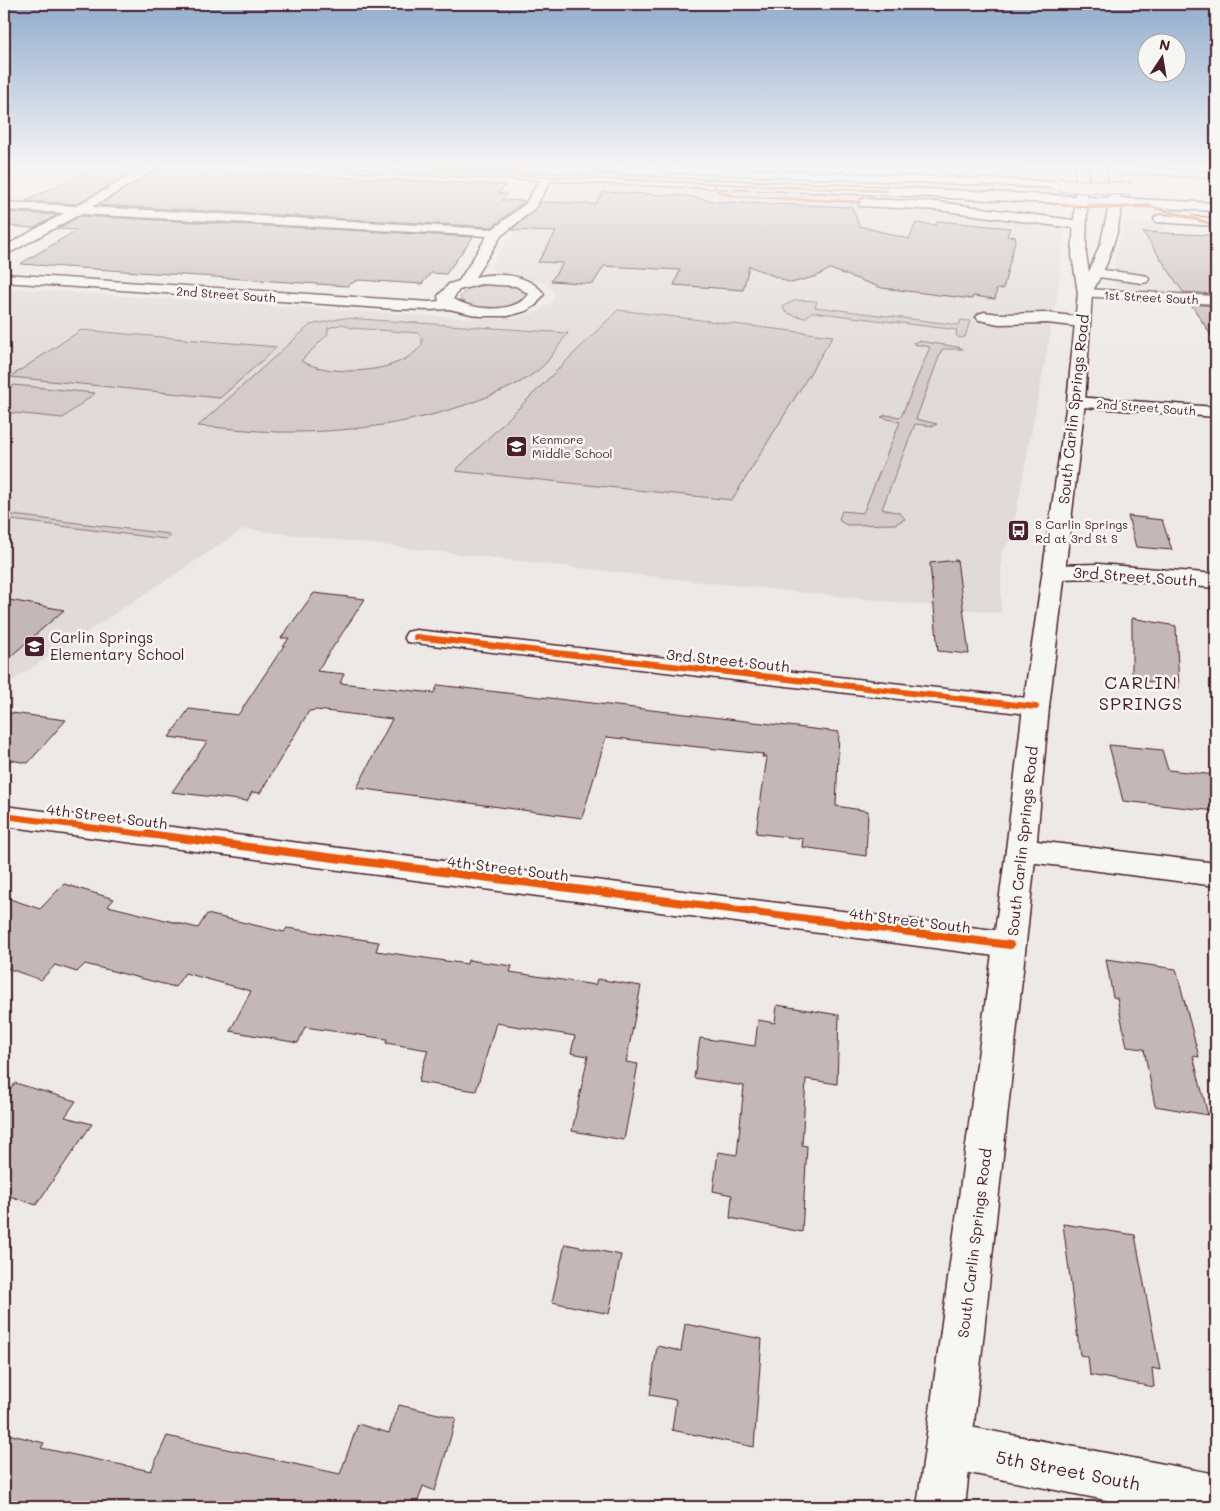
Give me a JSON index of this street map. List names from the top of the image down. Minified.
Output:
{"streets":{"main road":["2nd Street South","1st Street South","South Carlin Springs Road","3rd Street South","4th Street South","5th Street South"]},"crossings":[["2nd Street South","South Carlin Springs Road"],["1st Street South","South Carlin Springs Road"],["South Carlin Springs Road","3rd Street South"],["South Carlin Springs Road","4th Street South"],["South Carlin Springs Road","5th Street South"]],"districts":["CARLIN SPRINGS"],"places":{"school or university":["Kenmore Middle School","Carlin Springs Elementary School"],"bus stop":["S Carlin Springs Rd at 3rd St S"]},"north":"top"}
